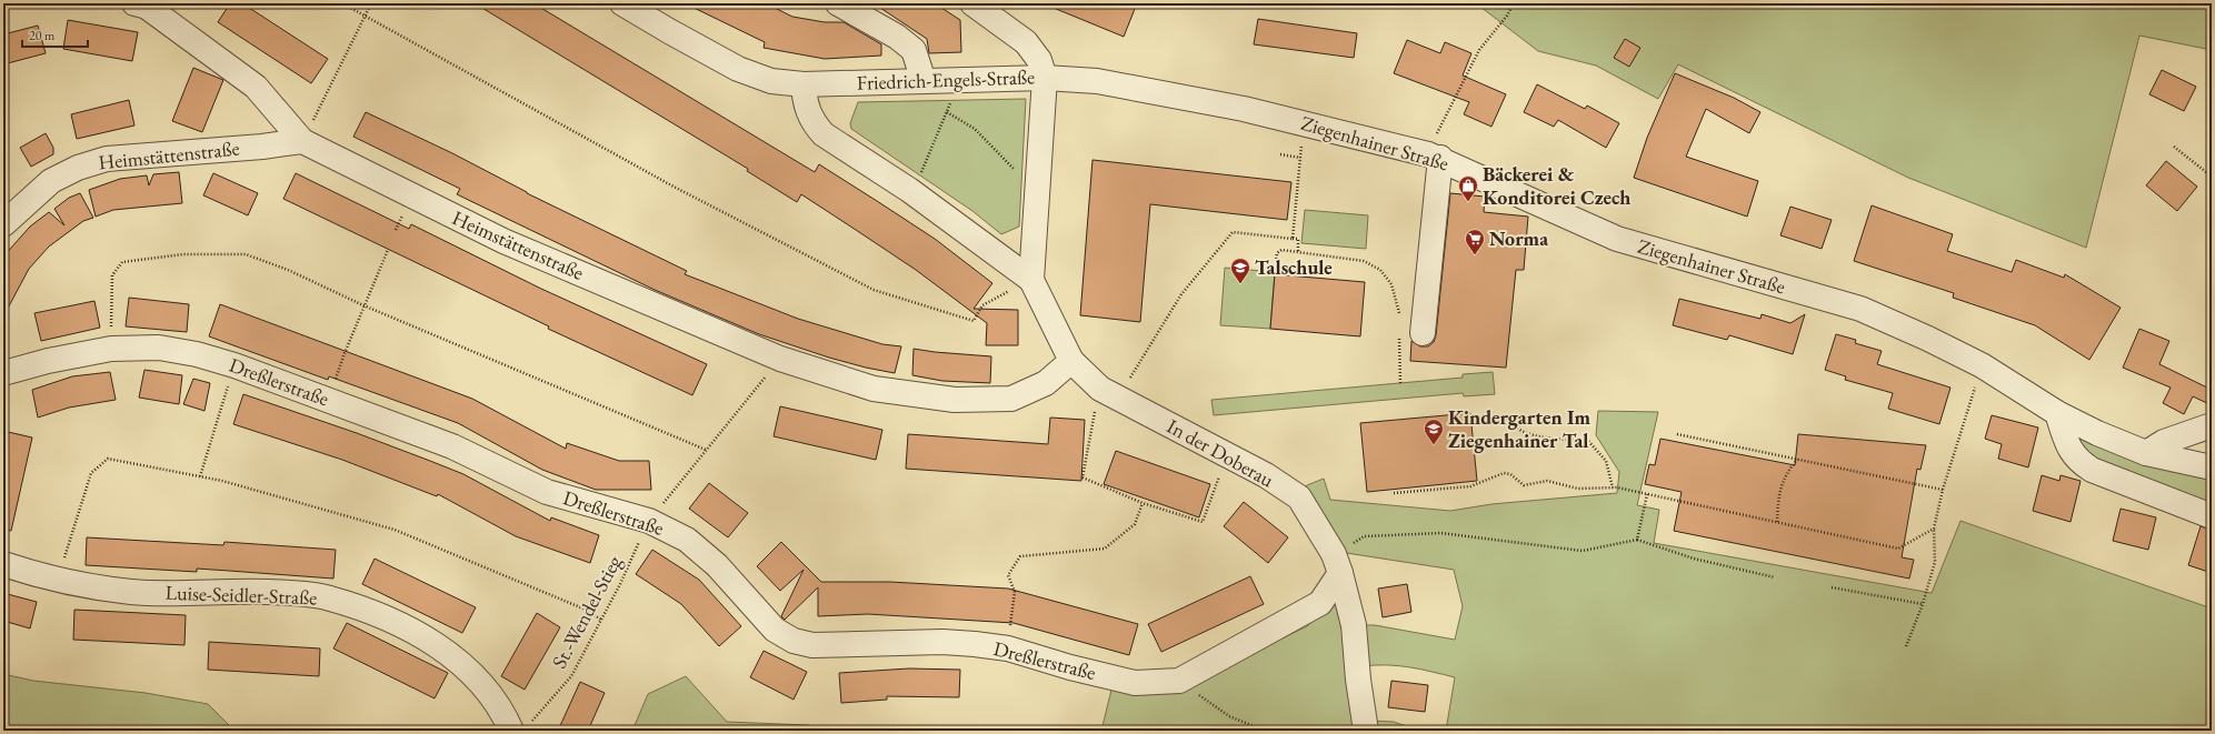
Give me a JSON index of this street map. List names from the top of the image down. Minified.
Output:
{"streets":{"street":["Friedrich-Engels-Straße","Ziegenhainer Straße","Heimstättenstraße","Dreßlerstraße","In der Doberau","Luise-Seidler-Straße"],"path":["St.-Wendel-Stieg"]},"crossings":[["Friedrich-Engels-Straße","Ziegenhainer Straße"],["Heimstättenstraße","In der Doberau"],["Heimstättenstraße","St.-Wendel-Stieg"],["Dreßlerstraße","In der Doberau"],["Dreßlerstraße","St.-Wendel-Stieg"],["Luise-Seidler-Straße","St.-Wendel-Stieg"]],"places":{"shop":["Bäckerei & Konditorei Czech"],"supermarket":["Norma"],"school or university":["Talschule","Kindergarten Im Ziegenhainer Tal"]},"scale_bar":"20 m"}
